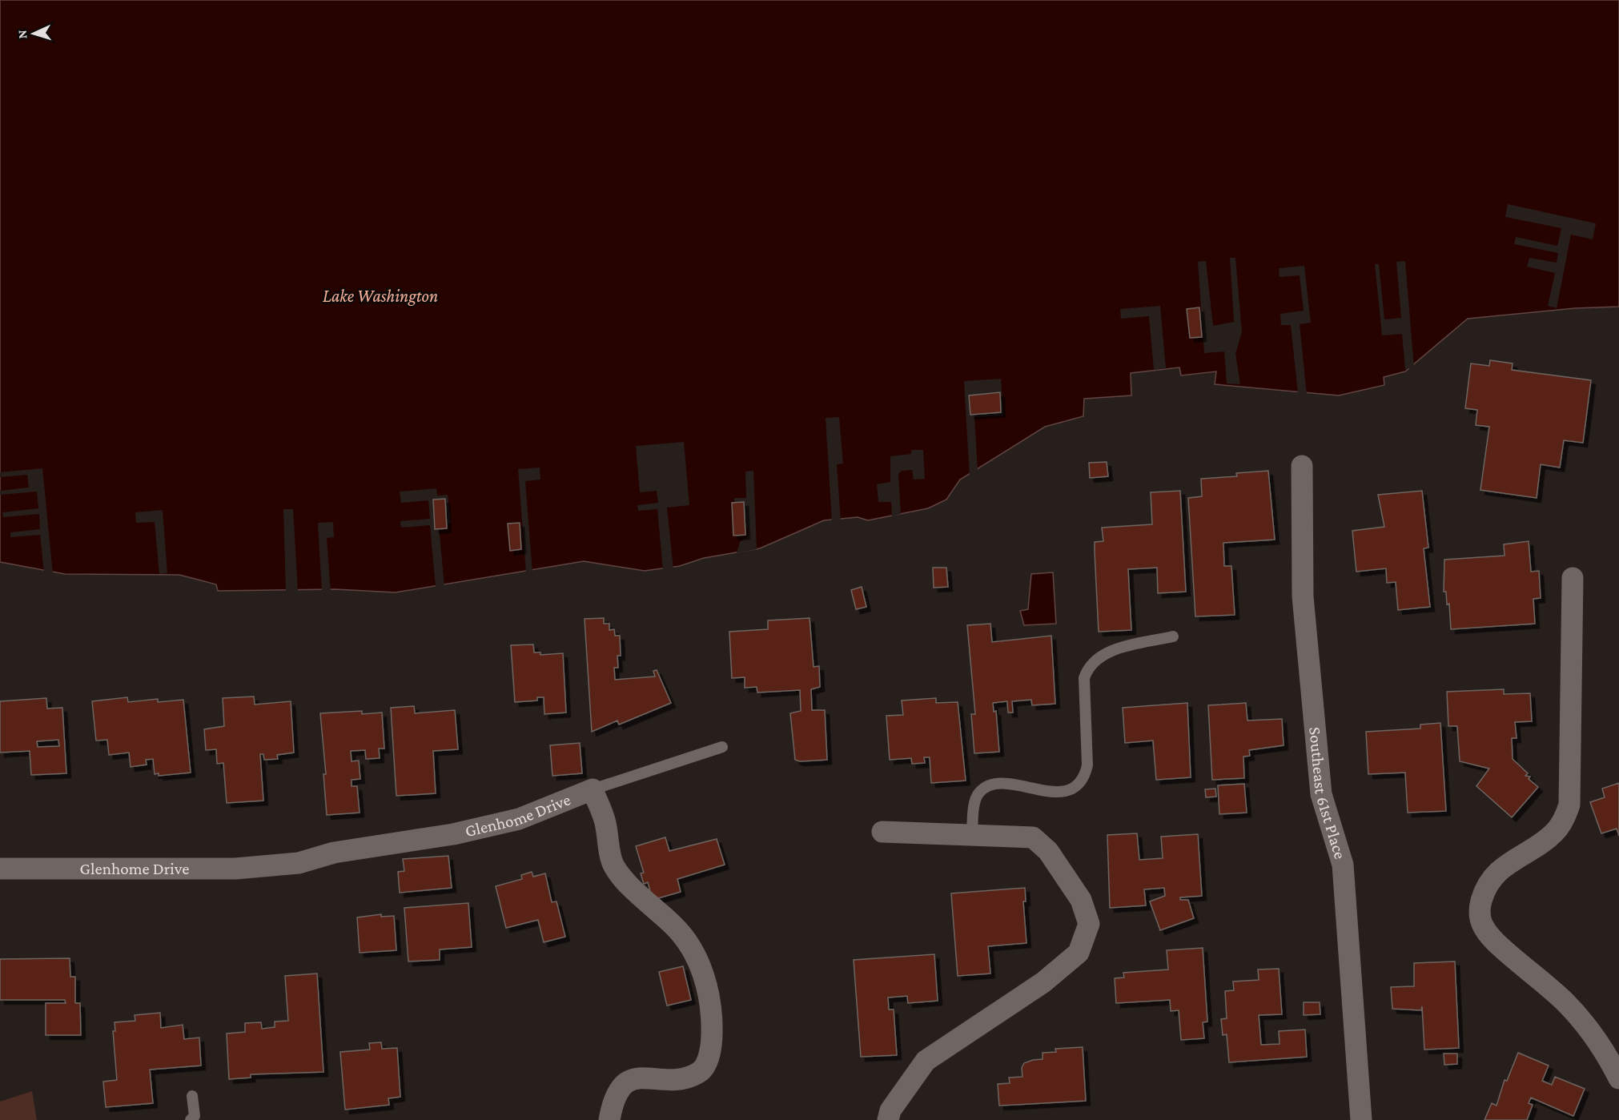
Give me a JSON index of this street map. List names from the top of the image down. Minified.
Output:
{"streets":{"street":["Southeast 61st Place","Glenhome Drive"]},"water":["Lake Washington"],"north":"left"}
